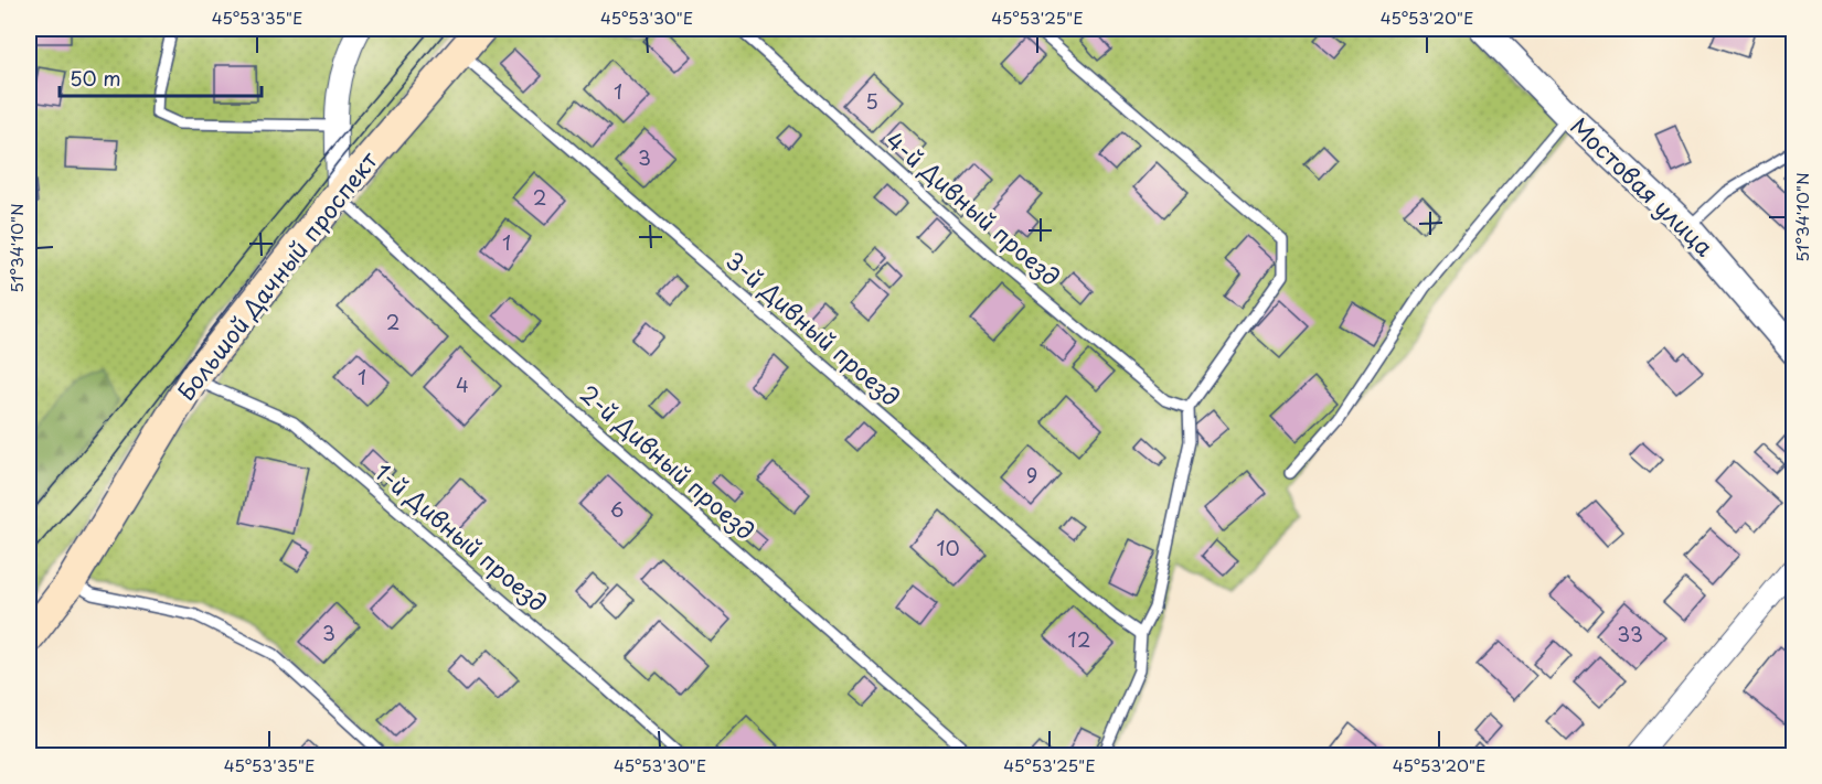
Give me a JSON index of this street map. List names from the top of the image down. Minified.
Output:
{"streets":{"main road":["Большой Дачный проспект"],"street":["Мостовая улица"],"lane":["4-й Дивный проезд","3-й Дивный проезд","2-й Дивный проезд","1-й Дивный проезд"]},"crossings":[["Большой Дачный проспект","3-й Дивный проезд"],["Большой Дачный проспект","2-й Дивный проезд"],["Большой Дачный проспект","1-й Дивный проезд"]],"house_numbers":["1","5","3","2","1","2","1","4","9","6","10","3","33","12"],"scale_bar":"50 m","coordinates":["45°53'35\"E","45°53'30\"E","45°53'25\"E","45°53'20\"E","51°34'10\"N"]}
